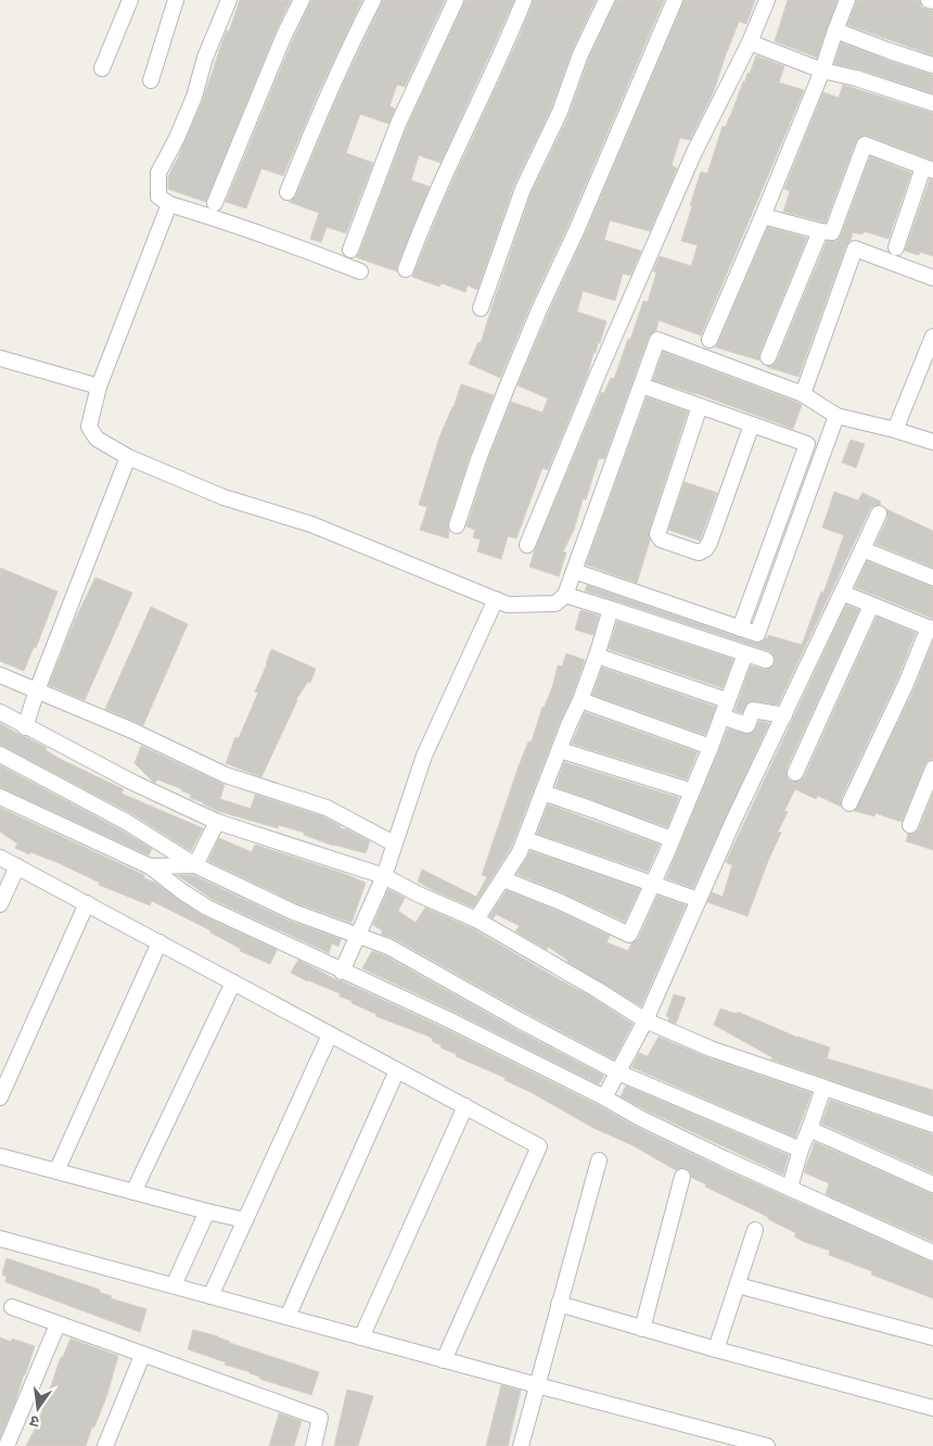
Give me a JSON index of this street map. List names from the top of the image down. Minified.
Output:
{"north":"bottom"}
